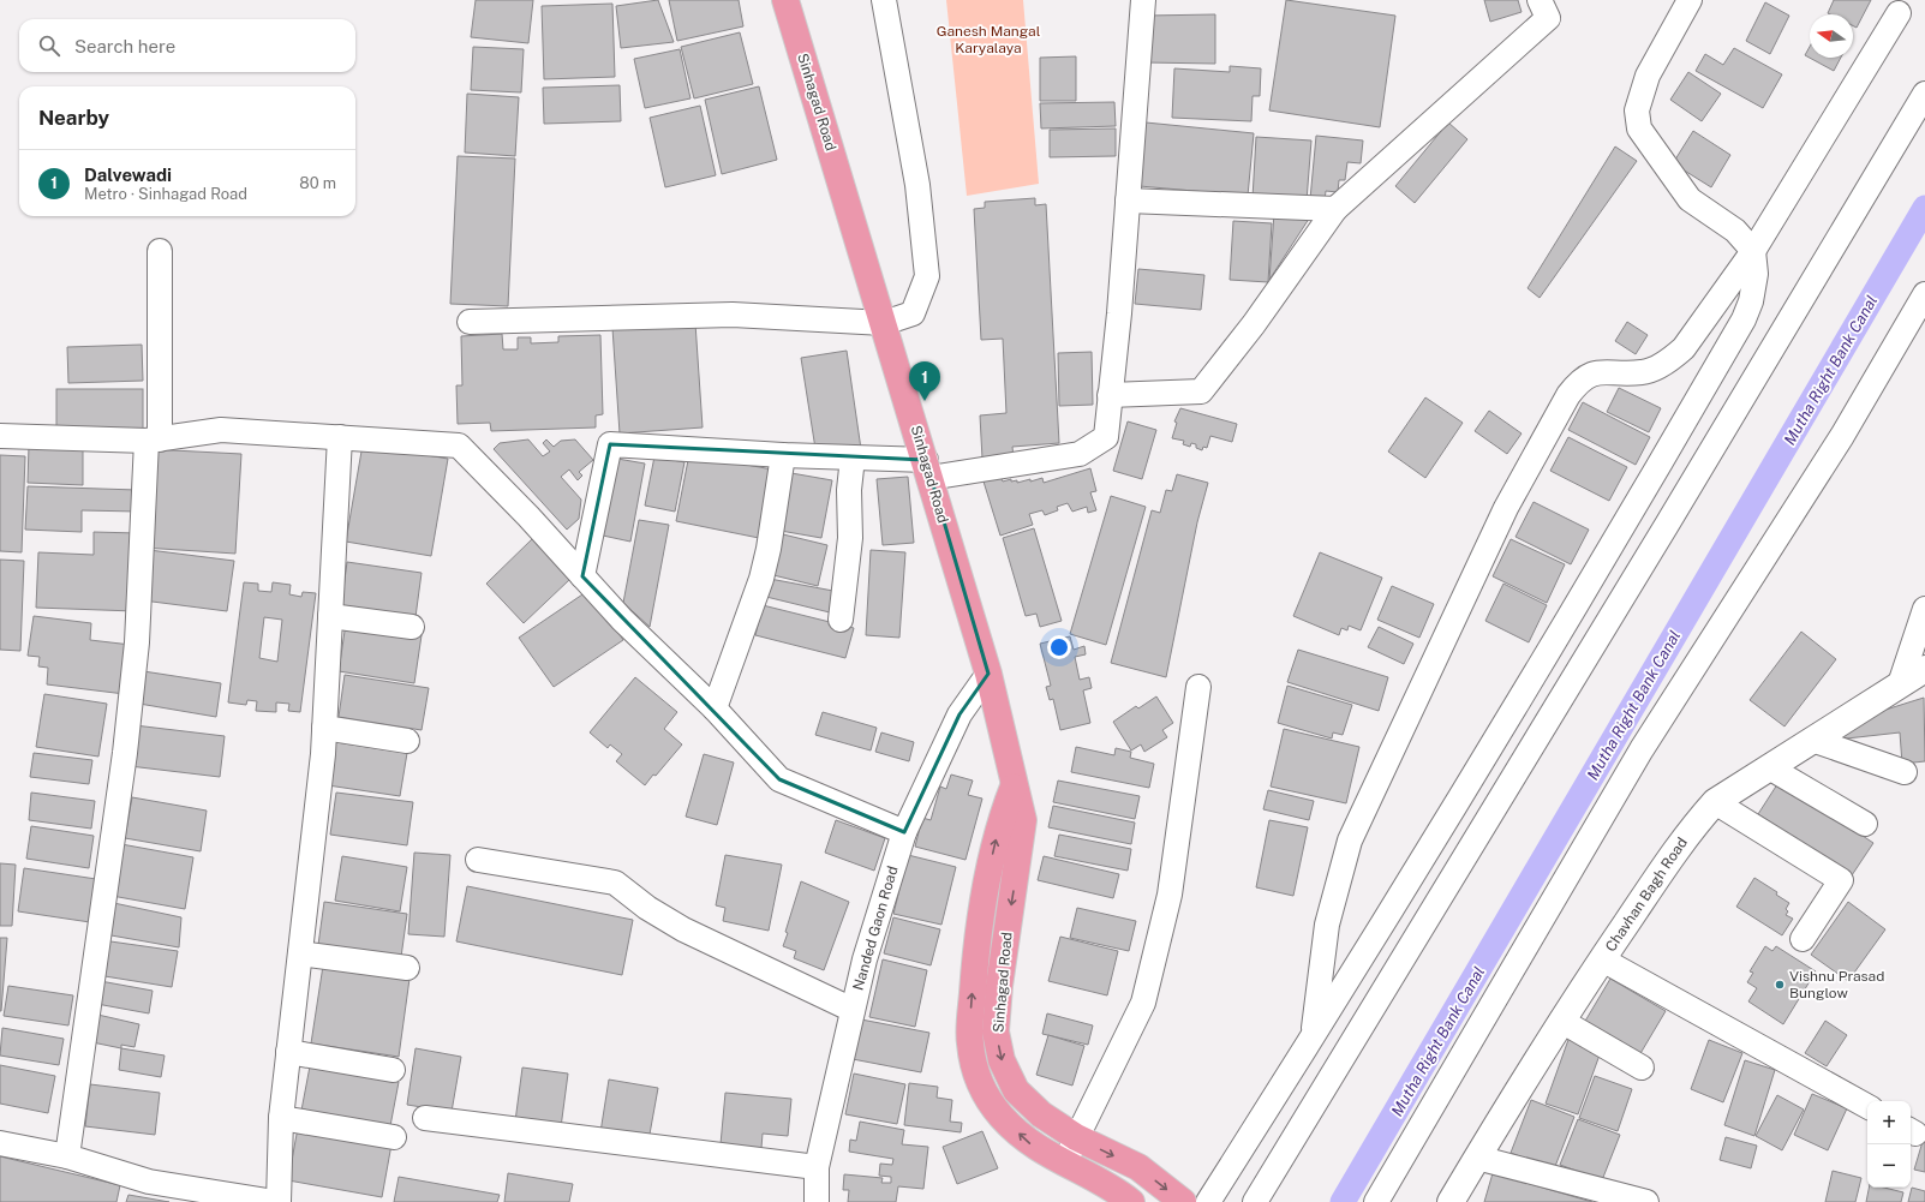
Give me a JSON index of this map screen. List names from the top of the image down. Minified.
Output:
{"streets":{"main road":["Sinhagad Road"],"street":["Chavhan Bagh Road","Nanded Gaon Road"]},"crossings":[["Sinhagad Road","Nanded Gaon Road"]],"water":["Mutha Right Bank Canal"],"parks":["Ganesh Mangal Karyalaya"],"places":["Vishnu Prasad Bunglow"],"north":"left","page":{"search":"Search here","heading":"Nearby","list":[{"mark":"1","name":"Dalvewadi","note":"Metro · Sinhagad Road","value":"80 m"}],"pins":"1","map_buttons":["+","−"]}}
